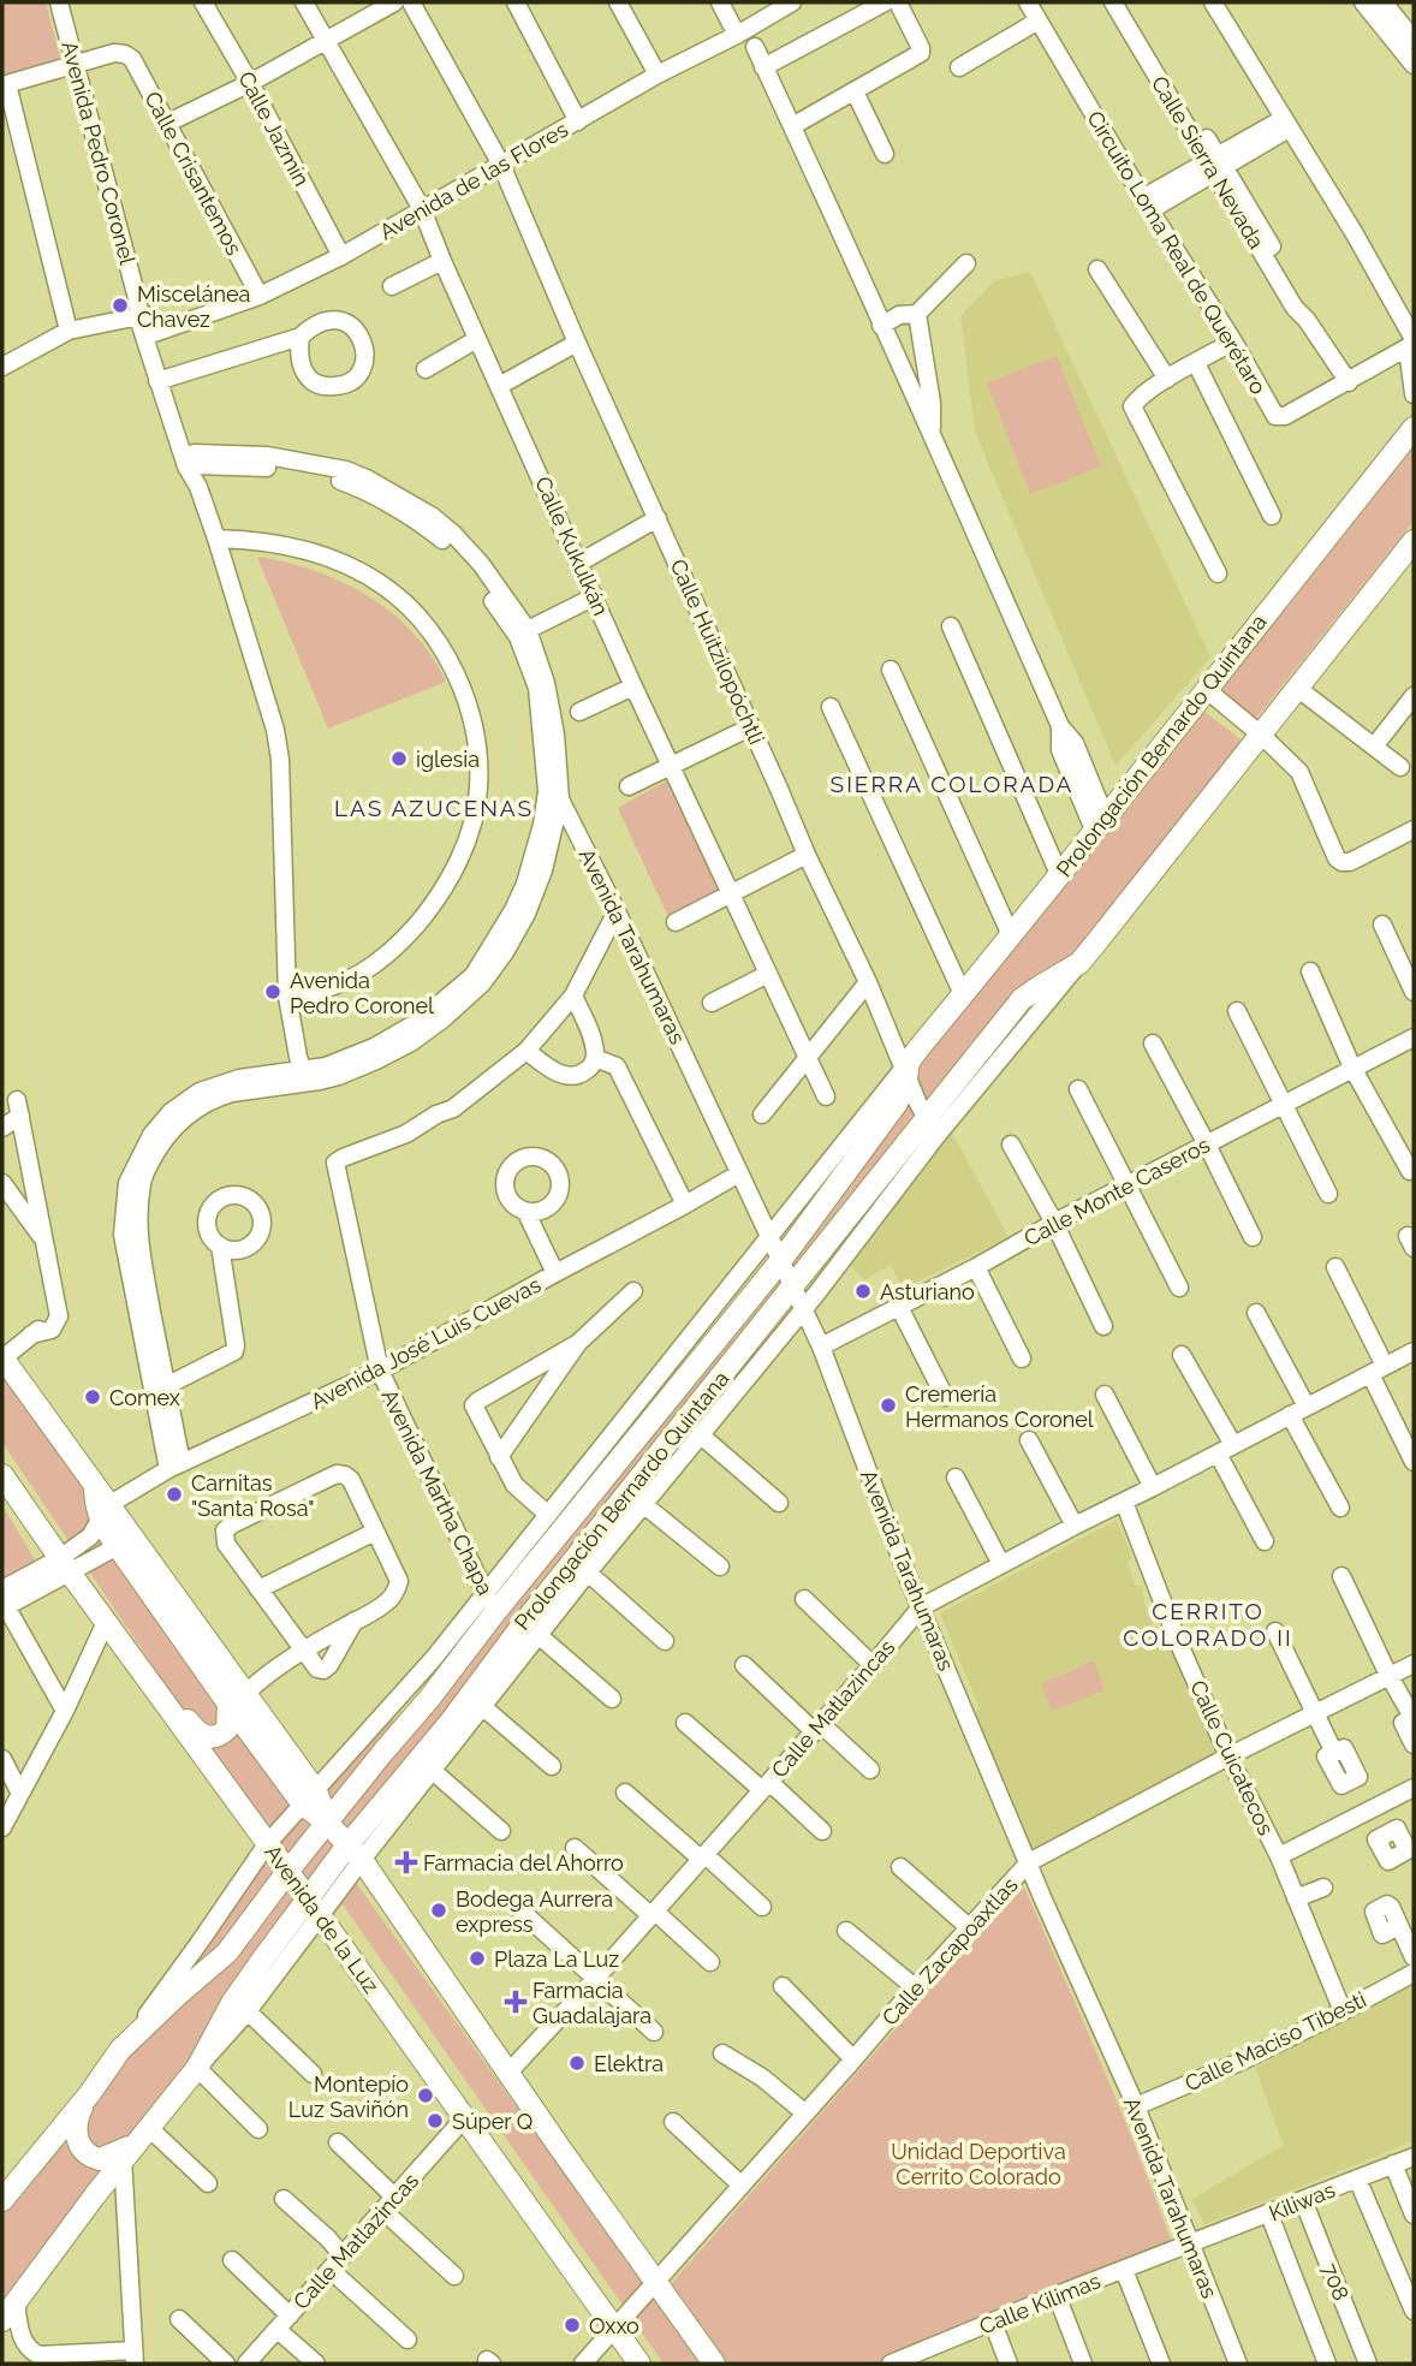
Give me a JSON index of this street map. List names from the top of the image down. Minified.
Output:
{"streets":{"main road":["Prolongación Bernardo Quintana","Avenida de la Luz"],"street":["Calle Jazmín","Avenida Pedro Coronel","Calle Sierra Nevada","Calle Crisantemos","Avenida de las Flores","Circuito Loma Real de Querétaro","Calle Kukulkán","Calle Huitzilopóchtli","Avenida Tarahumaras","Calle Monte Caseros","Avenida José Luis Cuevas","Avenida Martha Chapa","Calle Matlazincas","Calle Cuicatecos","Calle Zacapoaxtlas","Calle Maciso Tibesti","Kiliwas","708","Calle Kilimas"]},"crossings":[["Calle Jazmín","Avenida de las Flores"],["Avenida Pedro Coronel","Calle Crisantemos"],["Avenida Pedro Coronel","Avenida de las Flores"],["Calle Sierra Nevada","Circuito Loma Real de Querétaro"],["Calle Crisantemos","Avenida de las Flores"],["Avenida de las Flores","Calle Kukulkán"],["Avenida de las Flores","Calle Huitzilopóchtli"],["Calle Huitzilopóchtli","Prolongación Bernardo Quintana"],["Prolongación Bernardo Quintana","Avenida Tarahumaras"],["Prolongación Bernardo Quintana","Avenida Martha Chapa"],["Prolongación Bernardo Quintana","Avenida de la Luz"],["Avenida Tarahumaras","Calle Monte Caseros"],["Avenida Tarahumaras","Avenida José Luis Cuevas"],["Avenida Tarahumaras","Avenida Martha Chapa"],["Avenida Tarahumaras","Calle Matlazincas"],["Avenida Tarahumaras","Calle Zacapoaxtlas"],["Avenida Tarahumaras","Calle Maciso Tibesti"],["Avenida Tarahumaras","Kiliwas"],["Avenida Tarahumaras","Calle Kilimas"],["Avenida José Luis Cuevas","Avenida Martha Chapa"],["Avenida José Luis Cuevas","Avenida de la Luz"],["Calle Matlazincas","Calle Cuicatecos"],["Calle Matlazincas","Avenida de la Luz"],["Calle Cuicatecos","Calle Zacapoaxtlas"],["Calle Cuicatecos","Calle Maciso Tibesti"],["Avenida de la Luz","Calle Zacapoaxtlas"],["Kiliwas","708"],["Kiliwas","Calle Kilimas"]],"districts":["SIERRA COLORADA","LAS AZUCENAS","CERRITO COLORADO II"],"parks":["Unidad Deportiva Cerrito Colorado"],"places":{"other":["Miscelánea Chavez","iglesia","Avenida Pedro Coronel","Asturiano","Comex","Cremería Hermanos Coronel","Carnitas \"Santa Rosa\"","Bodega Aurrera express","Plaza La Luz","Elektra","Montepío Luz Saviñón","Súper Q","Oxxo"],"health":["Farmacia del Ahorro","Farmacia Guadalajara"]}}
